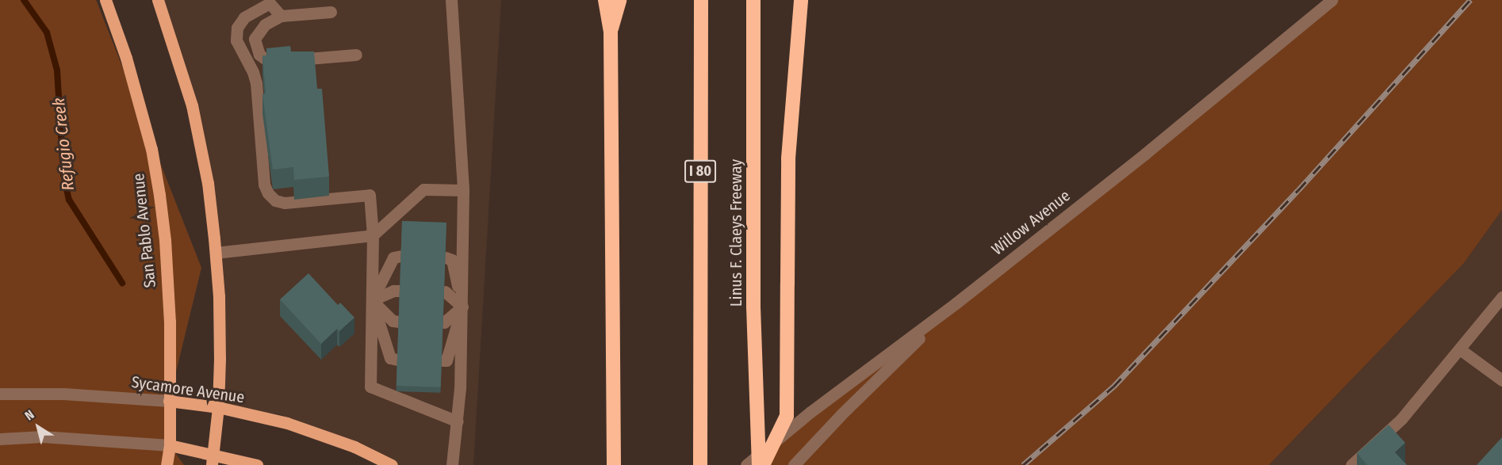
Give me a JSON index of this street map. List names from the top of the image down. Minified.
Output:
{"streets":{"highway":["I 80","Linus F. Claeys Freeway"],"main road":["San Pablo Avenue","Sycamore Avenue"],"street":["Willow Avenue"]},"crossings":[["San Pablo Avenue","Sycamore Avenue"]],"water":["Refugio Creek"],"north":"top left"}
